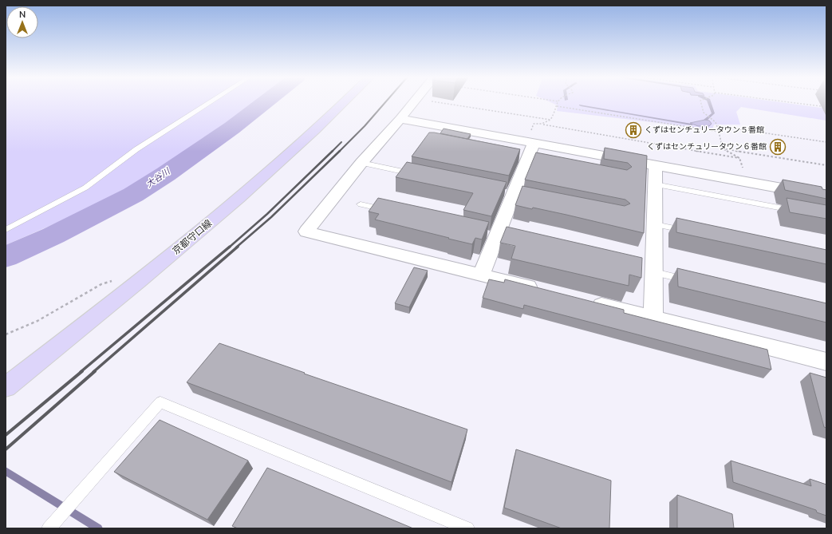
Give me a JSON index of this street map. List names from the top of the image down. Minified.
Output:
{"streets":{"main road":["京都守口線"]},"water":["大谷川"],"places":{"building":["くずはセンチュリータウン５番館","くずはセンチュリータウン６番館"]},"north":"top"}
